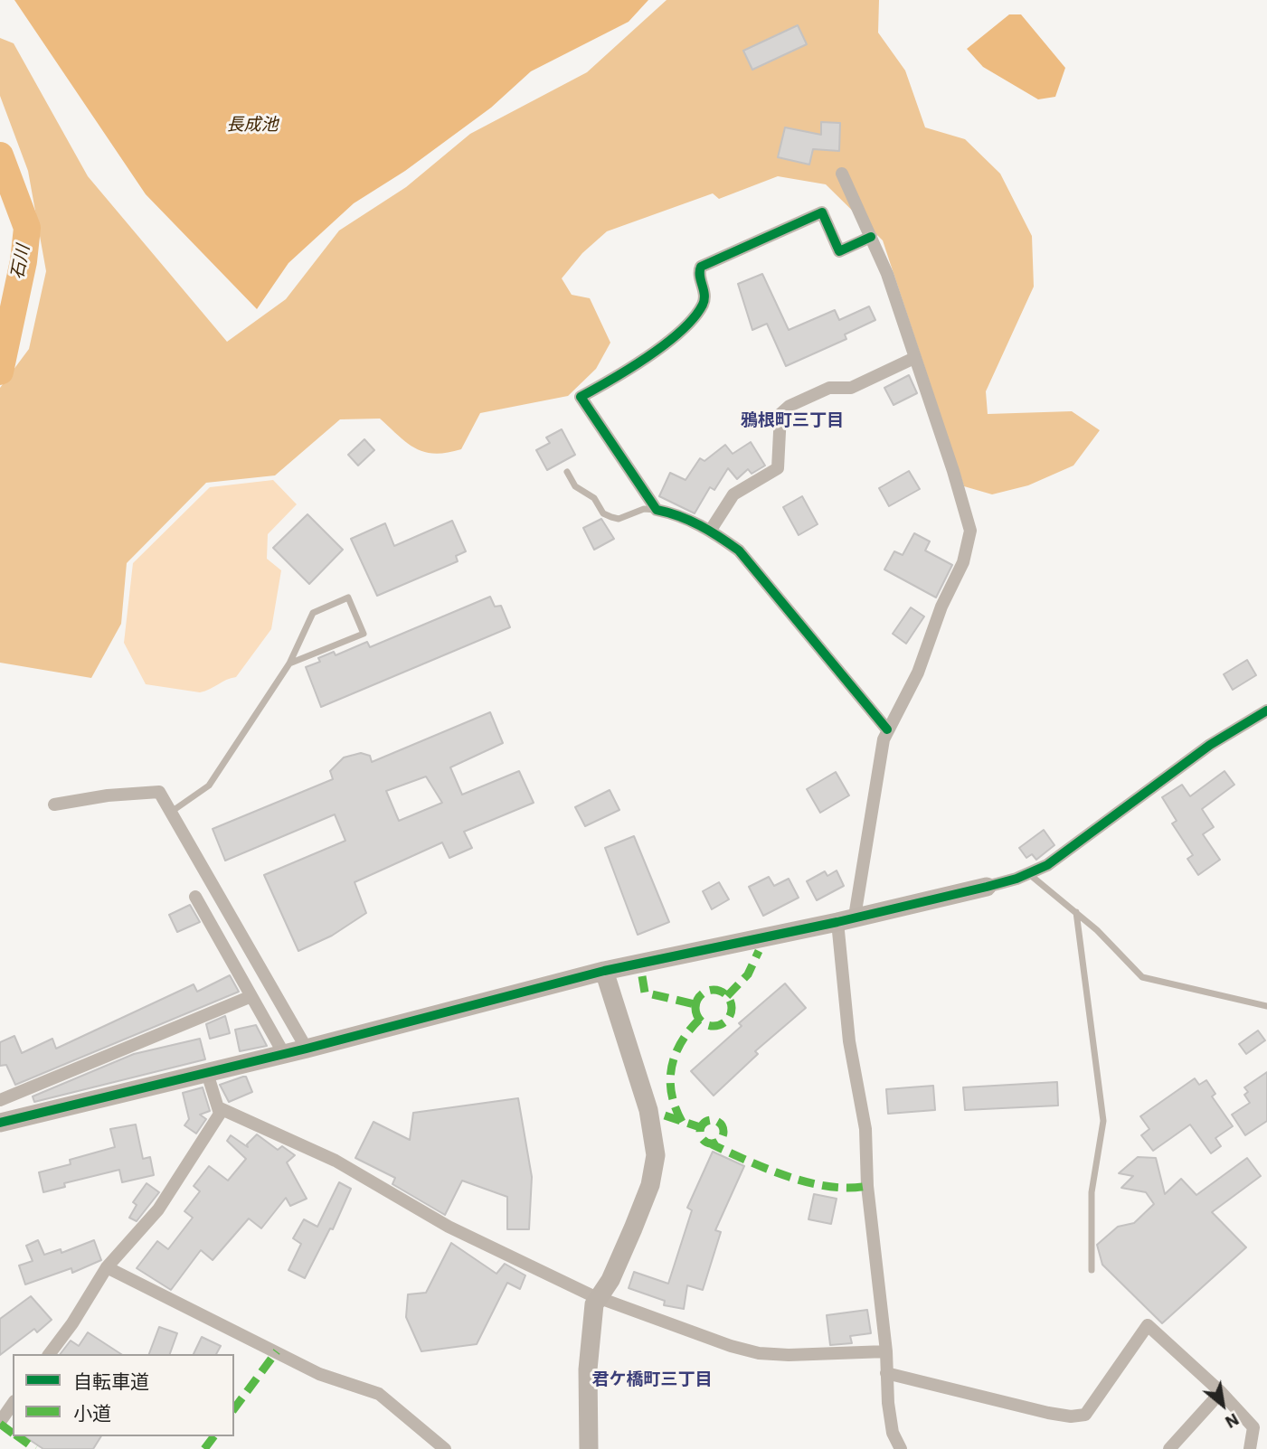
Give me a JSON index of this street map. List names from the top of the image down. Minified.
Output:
{"districts":["鴉根町三丁目","君ケ橋町三丁目"],"water":["長成池","石川"],"legend":["自転車道","小道"],"north":"bottom right"}
